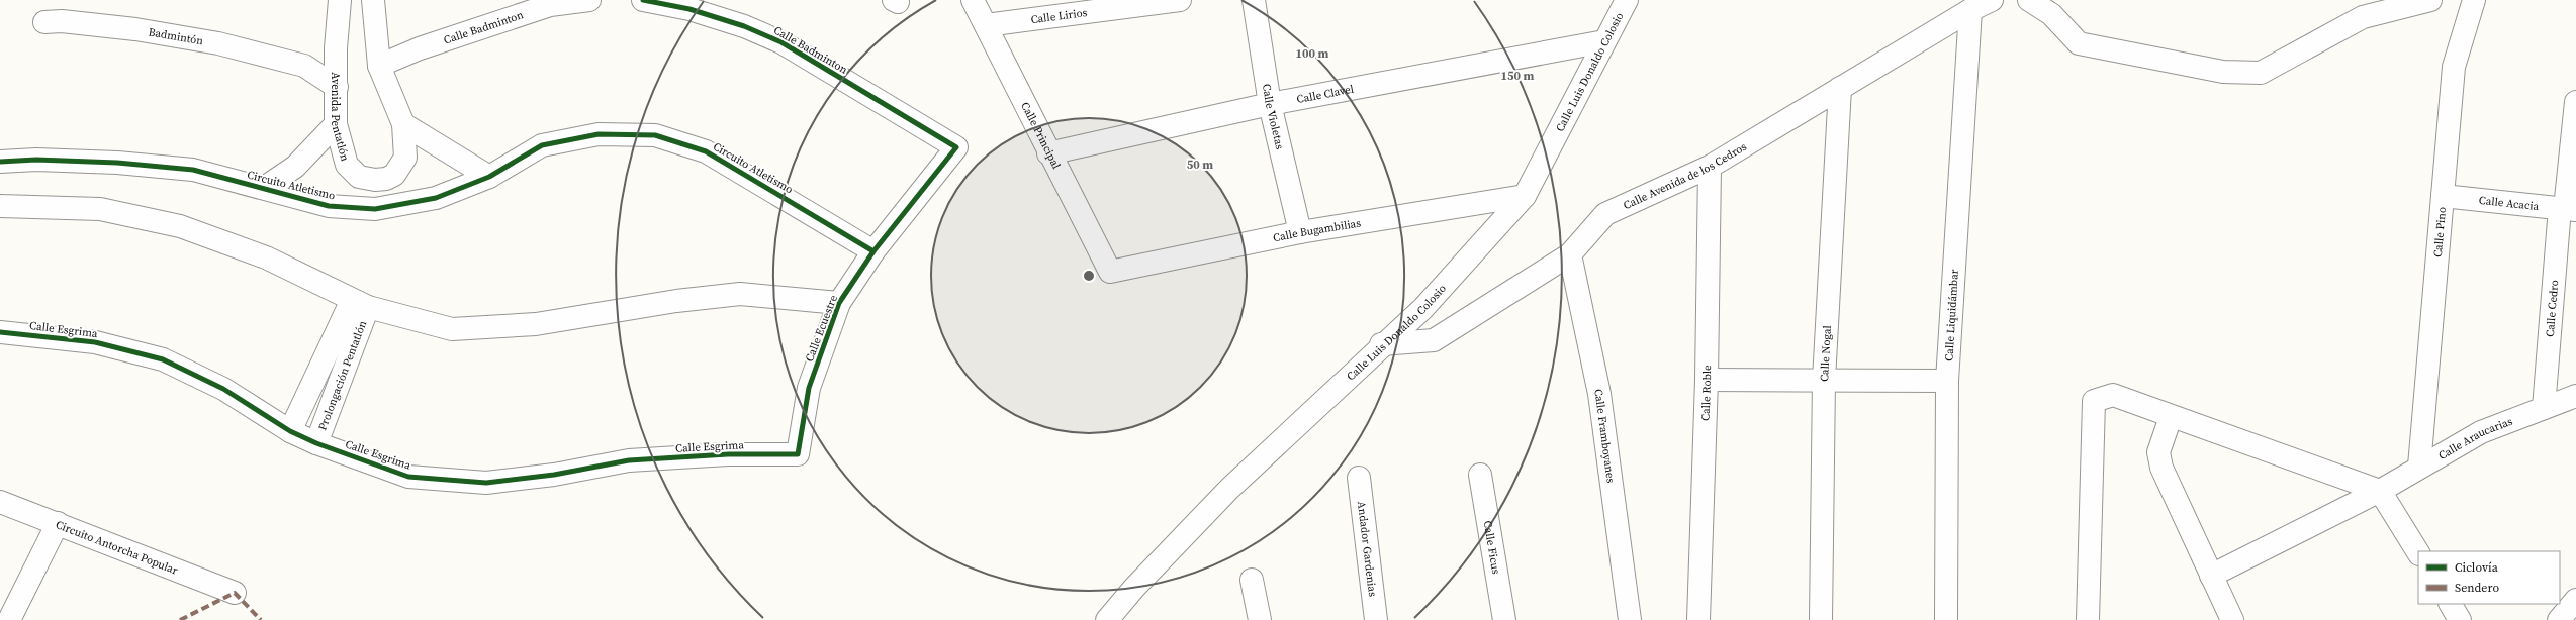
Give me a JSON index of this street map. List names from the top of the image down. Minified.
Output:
{"streets":{"street":["Calle Lirios","Calle Badminton","Badmintón","Calle Luis Donaldo Colosio","Calle Clavel","Avenida Pentatlón","Calle Violetas","Calle Principal","Circuito Atletismo","Calle Avenida de los Cedros","Calle Acacia","Calle Bugambilias","Calle Pino","Calle Cedro","Calle Liquidámbar","Calle Ecuestre","Calle Esgrima","Calle Nogal","Prolongación Pentatlón","Calle Roble","Calle Framboyanes","Calle Araucarias","Circuito Antorcha Popular","Calle Ficus","Andador Gardenias"]},"crossings":[["Calle Lirios","Calle Principal"],["Calle Badminton","Avenida Pentatlón"],["Calle Badminton","Calle Ecuestre"],["Badmintón","Avenida Pentatlón"],["Calle Luis Donaldo Colosio","Calle Clavel"],["Calle Luis Donaldo Colosio","Calle Avenida de los Cedros"],["Calle Luis Donaldo Colosio","Calle Bugambilias"],["Calle Clavel","Calle Violetas"],["Calle Clavel","Calle Principal"],["Calle Violetas","Calle Bugambilias"],["Calle Principal","Calle Bugambilias"],["Circuito Atletismo","Calle Ecuestre"],["Calle Avenida de los Cedros","Calle Liquidámbar"],["Calle Avenida de los Cedros","Calle Nogal"],["Calle Avenida de los Cedros","Calle Roble"],["Calle Avenida de los Cedros","Calle Framboyanes"],["Calle Acacia","Calle Pino"],["Calle Acacia","Calle Cedro"],["Calle Pino","Calle Araucarias"],["Calle Cedro","Calle Araucarias"],["Calle Ecuestre","Calle Esgrima"],["Calle Esgrima","Prolongación Pentatlón"]],"legend":["Ciclovía","Sendero"],"rings":["100 m","150 m","50 m"]}
